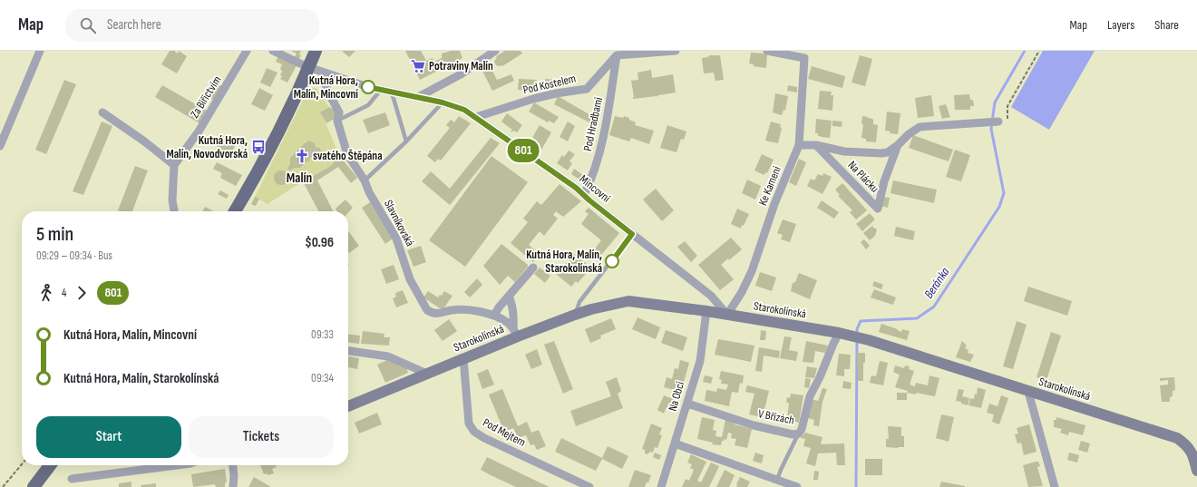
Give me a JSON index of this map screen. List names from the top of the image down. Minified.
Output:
{"streets":{"street":["Pod Kostelem","Za Biřictvím","Pod Hradbami","Na Plácku","Ke Kameni","Mincovní","Slavníkovská","Starokolínská","Na Obci","V Břízách","Pod Mejtem"]},"crossings":[["Pod Kostelem","Pod Hradbami"],["Pod Kostelem","Mincovní"],["Pod Hradbami","Mincovní"],["Na Plácku","Ke Kameni"],["Ke Kameni","Mincovní"],["Ke Kameni","Starokolínská"],["Mincovní","Slavníkovská"],["Mincovní","Starokolínská"],["Slavníkovská","Starokolínská"],["Starokolínská","Na Obci"],["Starokolínská","V Břízách"],["Starokolínská","Pod Mejtem"],["Na Obci","V Břízách"]],"districts":["Malín"],"water":["Beránka"],"places":{"supermarket":["Potraviny Malín"],"other":["Kutná Hora, Malín, Mincovní","Kutná Hora, Malín, Starokolínská"],"bus stop":["Kutná Hora, Malín, Novodvorská"],"church":["svatého Štěpána"]},"lines":["bus line 801"],"page":{"header":"Map","search":"Search here","nav":["Map","Layers","Share"],"on_map":"801","heading":["5 min","09:29 – 09:34 · Bus","$0.96"],"legs":["4","801"],"list":[{"name":"Kutná Hora, Malín, Mincovní","value":"09:33"},{"name":"Kutná Hora, Malín, Starokolínská","value":"09:34"}],"buttons":["Start","Tickets"]}}
